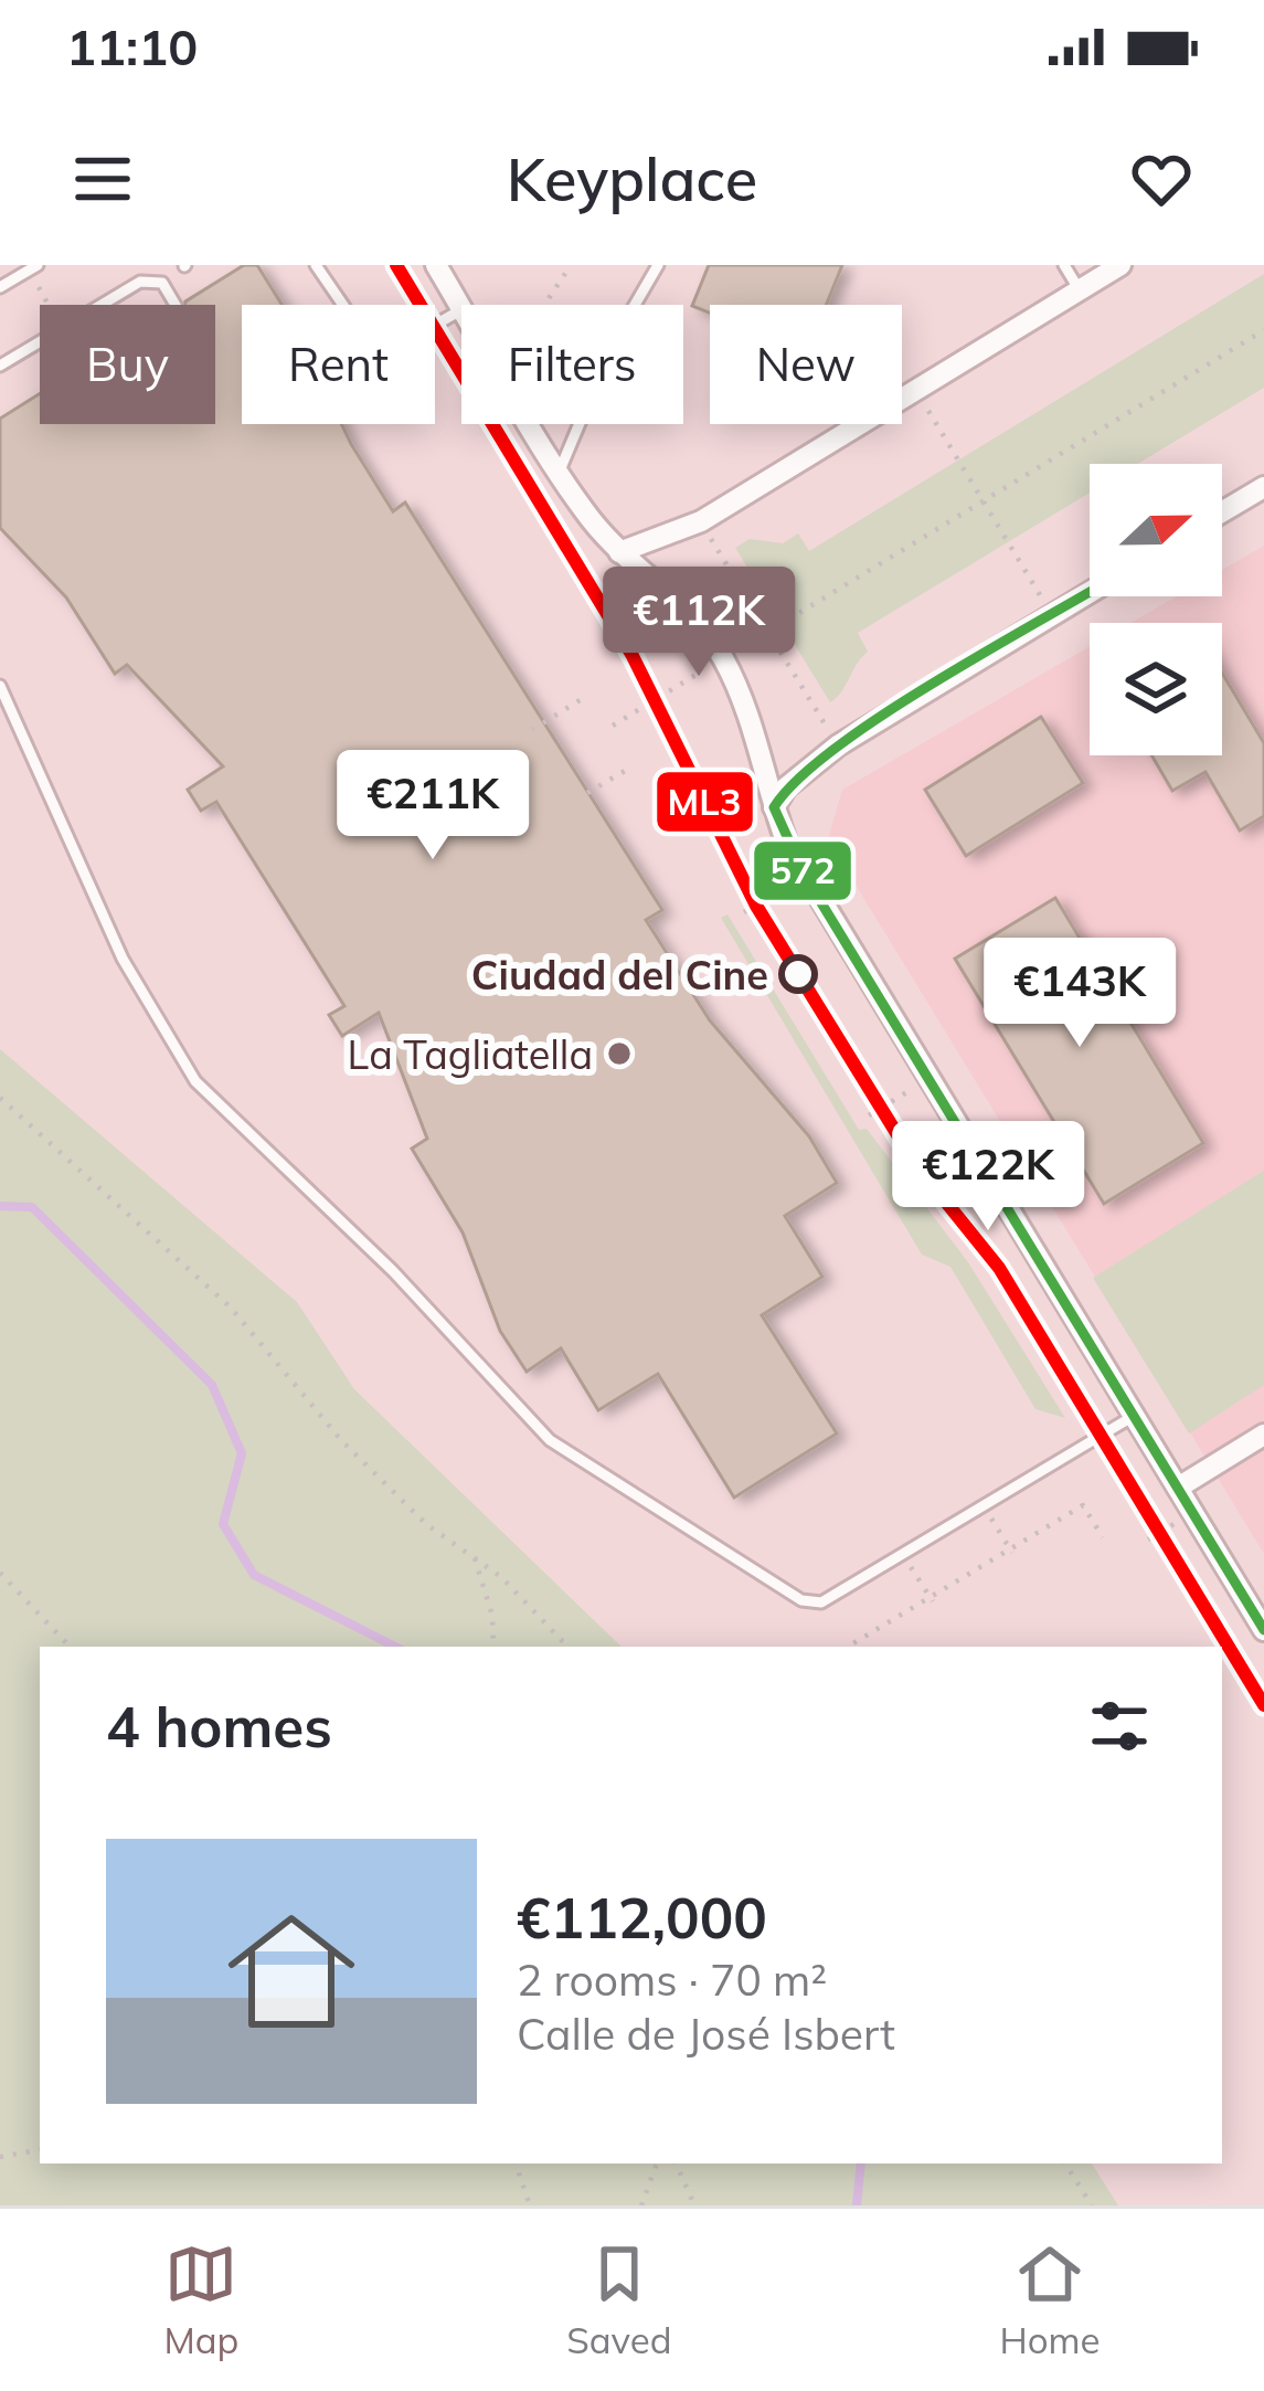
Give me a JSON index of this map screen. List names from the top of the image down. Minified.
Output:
{"places":["Ciudad del Cine","La Tagliatella"],"lines":["transit line ML3","transit line 572"],"north":"right","page":{"status":"11:10","header":"Keyplace","chip":["Buy","Rent","Filters","New"],"price":["€112K","€211K","€143K","€122K"],"heading":"4 homes","list":[{"name":"€112,000","note":"2 rooms · 70 m² · Calle de José Isbert"}],"tabs":["Map","Saved","Home"]}}
